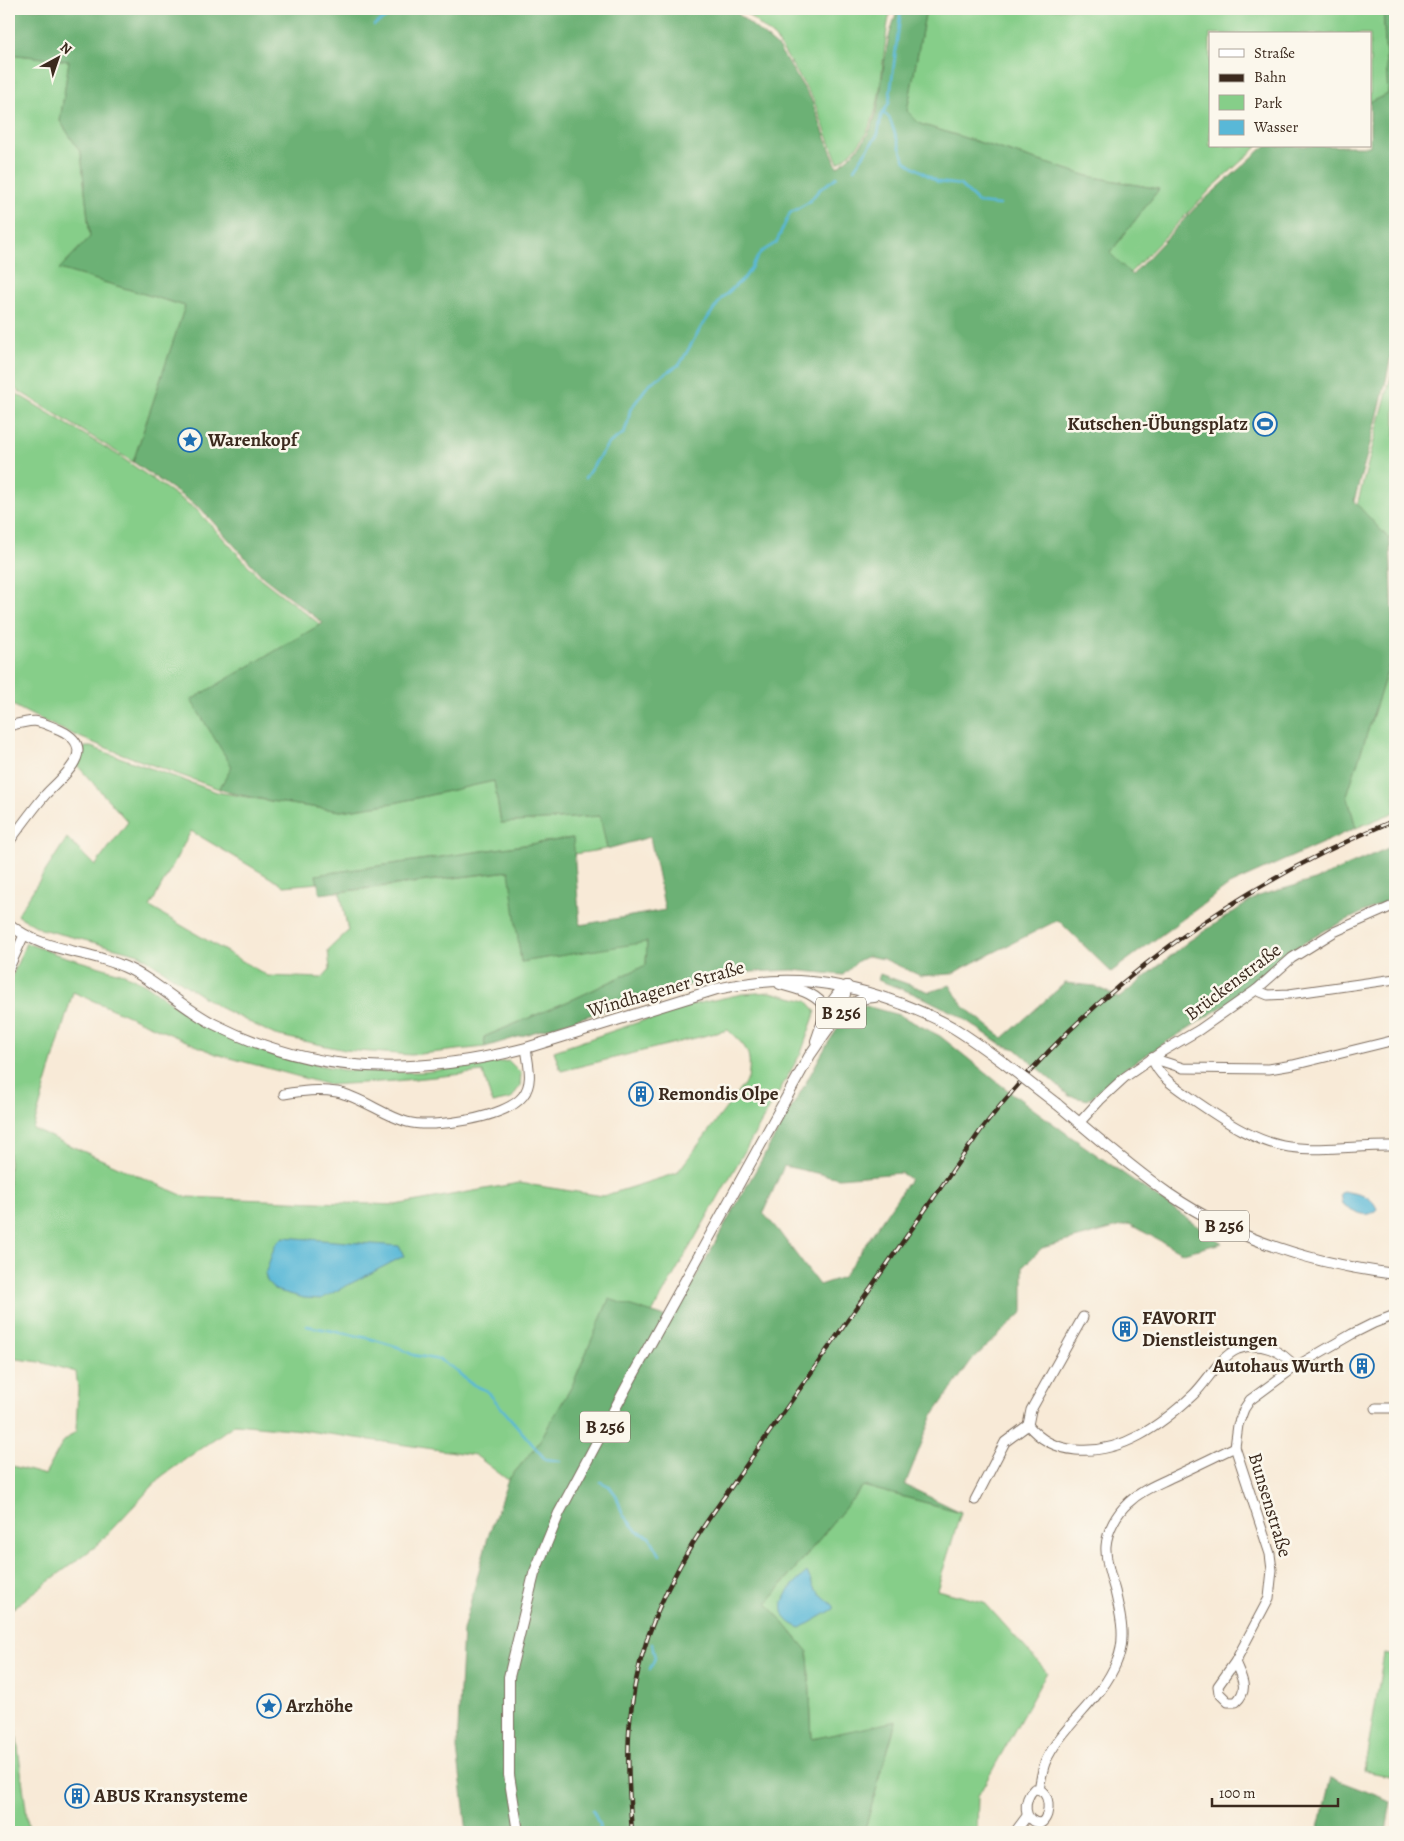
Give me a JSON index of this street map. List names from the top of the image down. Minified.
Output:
{"streets":{"main road":["Windhagener Straße","B 256"],"street":["Brückenstraße","Bunsenstraße"]},"crossings":[["Brückenstraße","B 256"],["Windhagener Straße","B 256"]],"places":{"sports":["Kutschen-Übungsplatz"],"place":["Warenkopf","Arzhöhe"],"building":["Remondis Olpe","FAVORIT Dienstleistungen","Autohaus Wurth","ABUS Kransysteme"]},"legend":["Straße","Bahn","Park","Wasser"],"scale_bar":"100 m","north":"top right"}
